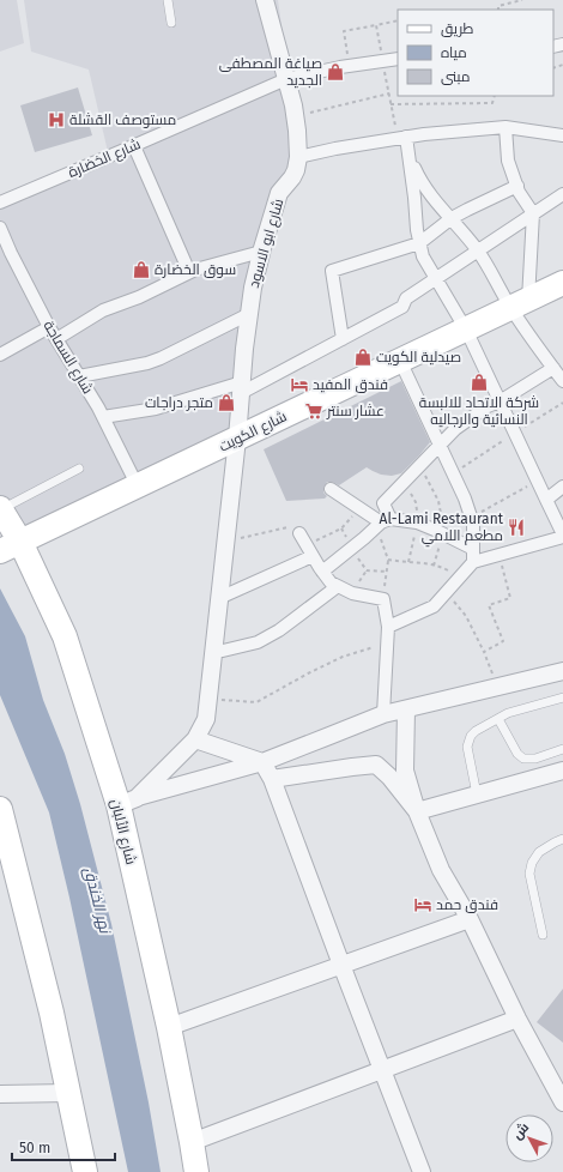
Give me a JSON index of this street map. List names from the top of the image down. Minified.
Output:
{"streets":{"main road":["شارع الكويت","شارع الألبان"],"street":["شارع الخضارة","شارع ابو الاسود","شارع السماجة"]},"crossings":[["شارع الخضارة","شارع ابو الاسود"],["شارع ابو الاسود","شارع الكويت"],["شارع ابو الاسود","شارع الألبان"],["شارع السماجة","شارع الكويت"],["شارع الكويت","شارع الألبان"]],"water":["نهر الخندق"],"places":{"shop":["صياغة المصطفى الجديد","سوق الخضارة","صيدلية الكويت","شركة الاتحاد للالبسة النسائية والرجاليه","متجر دراجات"],"hospital":["مستوصف القشلة"],"hotel":["فندق المفيد","فندق حمد"],"supermarket":["عشار سنتر"],"restaurant":["Al-Lami Restaurant مطعم اللامي"]},"legend":["طريق","مياه","مبنى"],"scale_bar":"50 m","north":"top left"}
